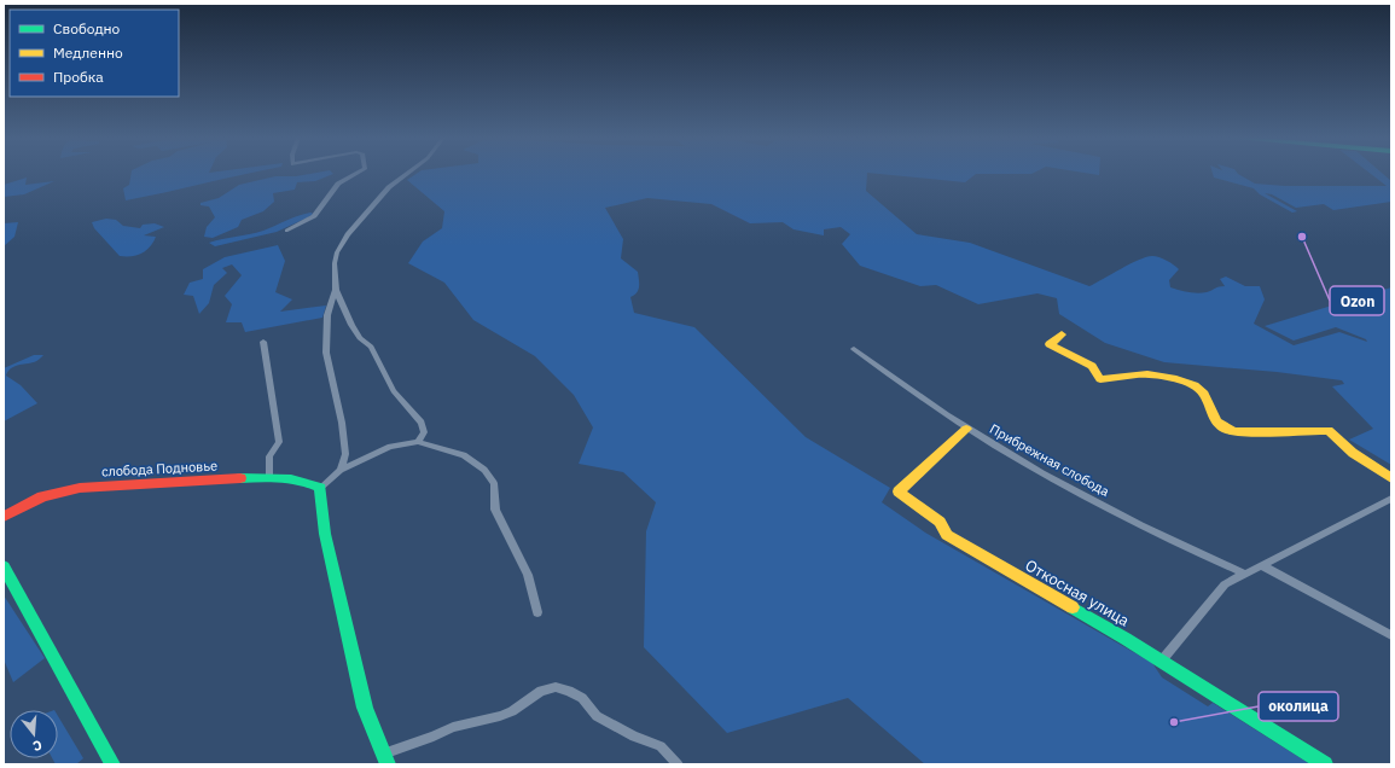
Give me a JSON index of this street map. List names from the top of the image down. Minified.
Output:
{"streets":{"street":["Прибрежная слобода","слобода Подновье","Откосная улица"]},"crossings":[["Прибрежная слобода","Откосная улица"]],"places":["Ozon","околица"],"legend":["Свободно","Медленно","Пробка"],"north":"bottom"}
